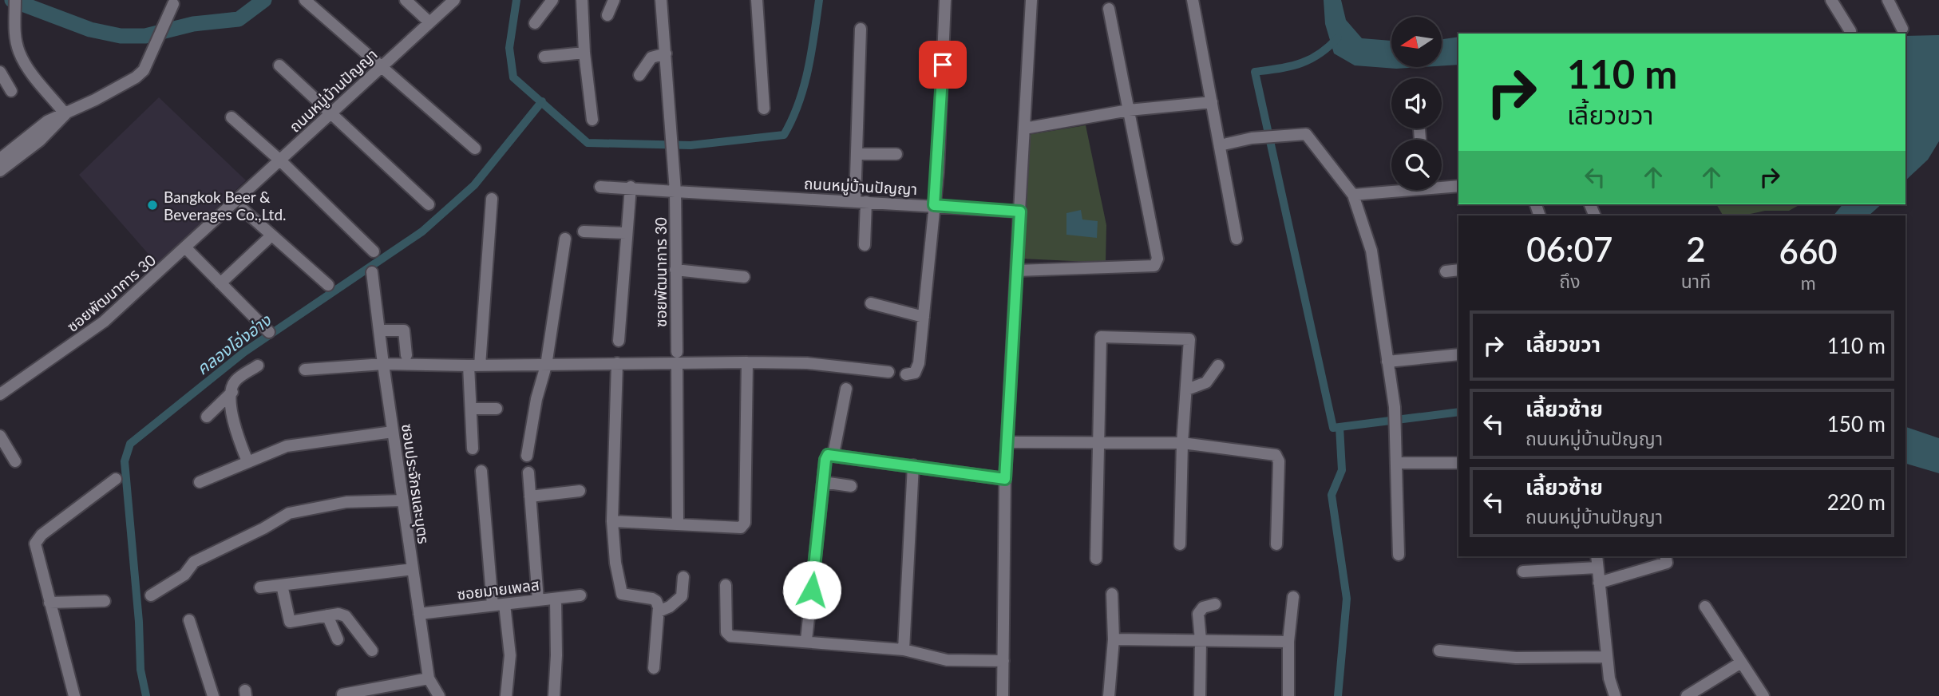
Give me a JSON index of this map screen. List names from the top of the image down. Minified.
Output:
{"streets":{"street":["ถนนหมู่บ้านปัญญา","ซอยพัฒนาการ 30","ซอนประจักรและบุตร","ซอยมายเพลส"]},"crossings":[["ถนนหมู่บ้านปัญญา","ซอยพัฒนาการ 30"],["ซอนประจักรและบุตร","ซอยมายเพลส"]],"water":["คลองโอ่งอ่าง"],"places":["Bangkok Beer & Beverages Co.,Ltd."],"north":"left","page":{"turn":["110 m","เลี้ยวขวา"],"eta":["06:07","ถึง","2","นาที","660","m"],"list":[{"name":"เลี้ยวขวา","value":"110 m"},{"name":"เลี้ยวซ้าย","note":"ถนนหมู่บ้านปัญญา","value":"150 m"},{"name":"เลี้ยวซ้าย","note":"ถนนหมู่บ้านปัญญา","value":"220 m"}]}}
